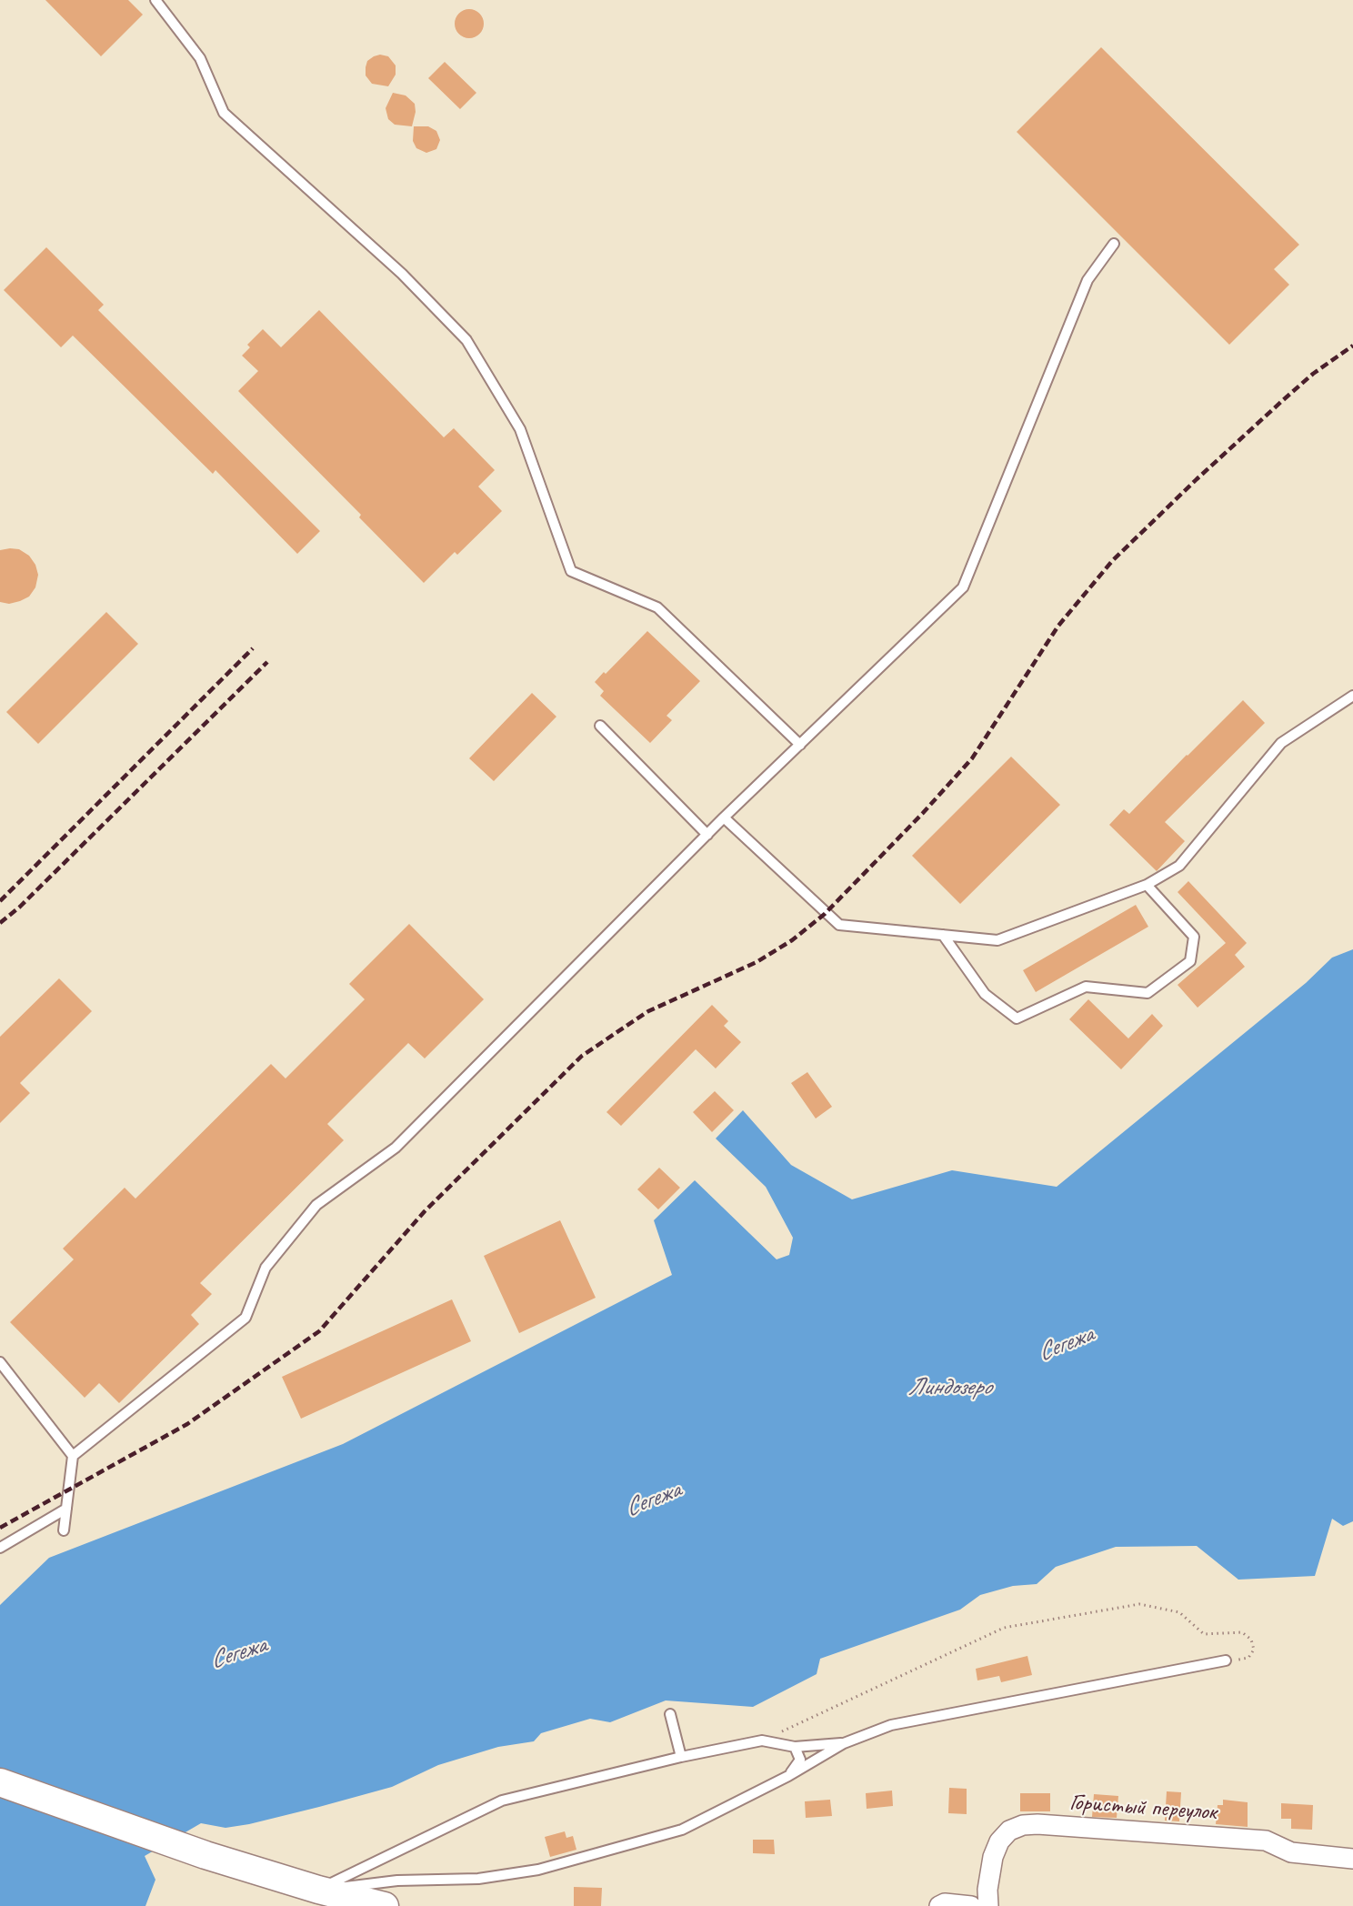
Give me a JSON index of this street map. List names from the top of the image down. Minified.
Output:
{"streets":{"street":["Гористый переулок"]},"water":["Сегежа","Линдозеро"]}
